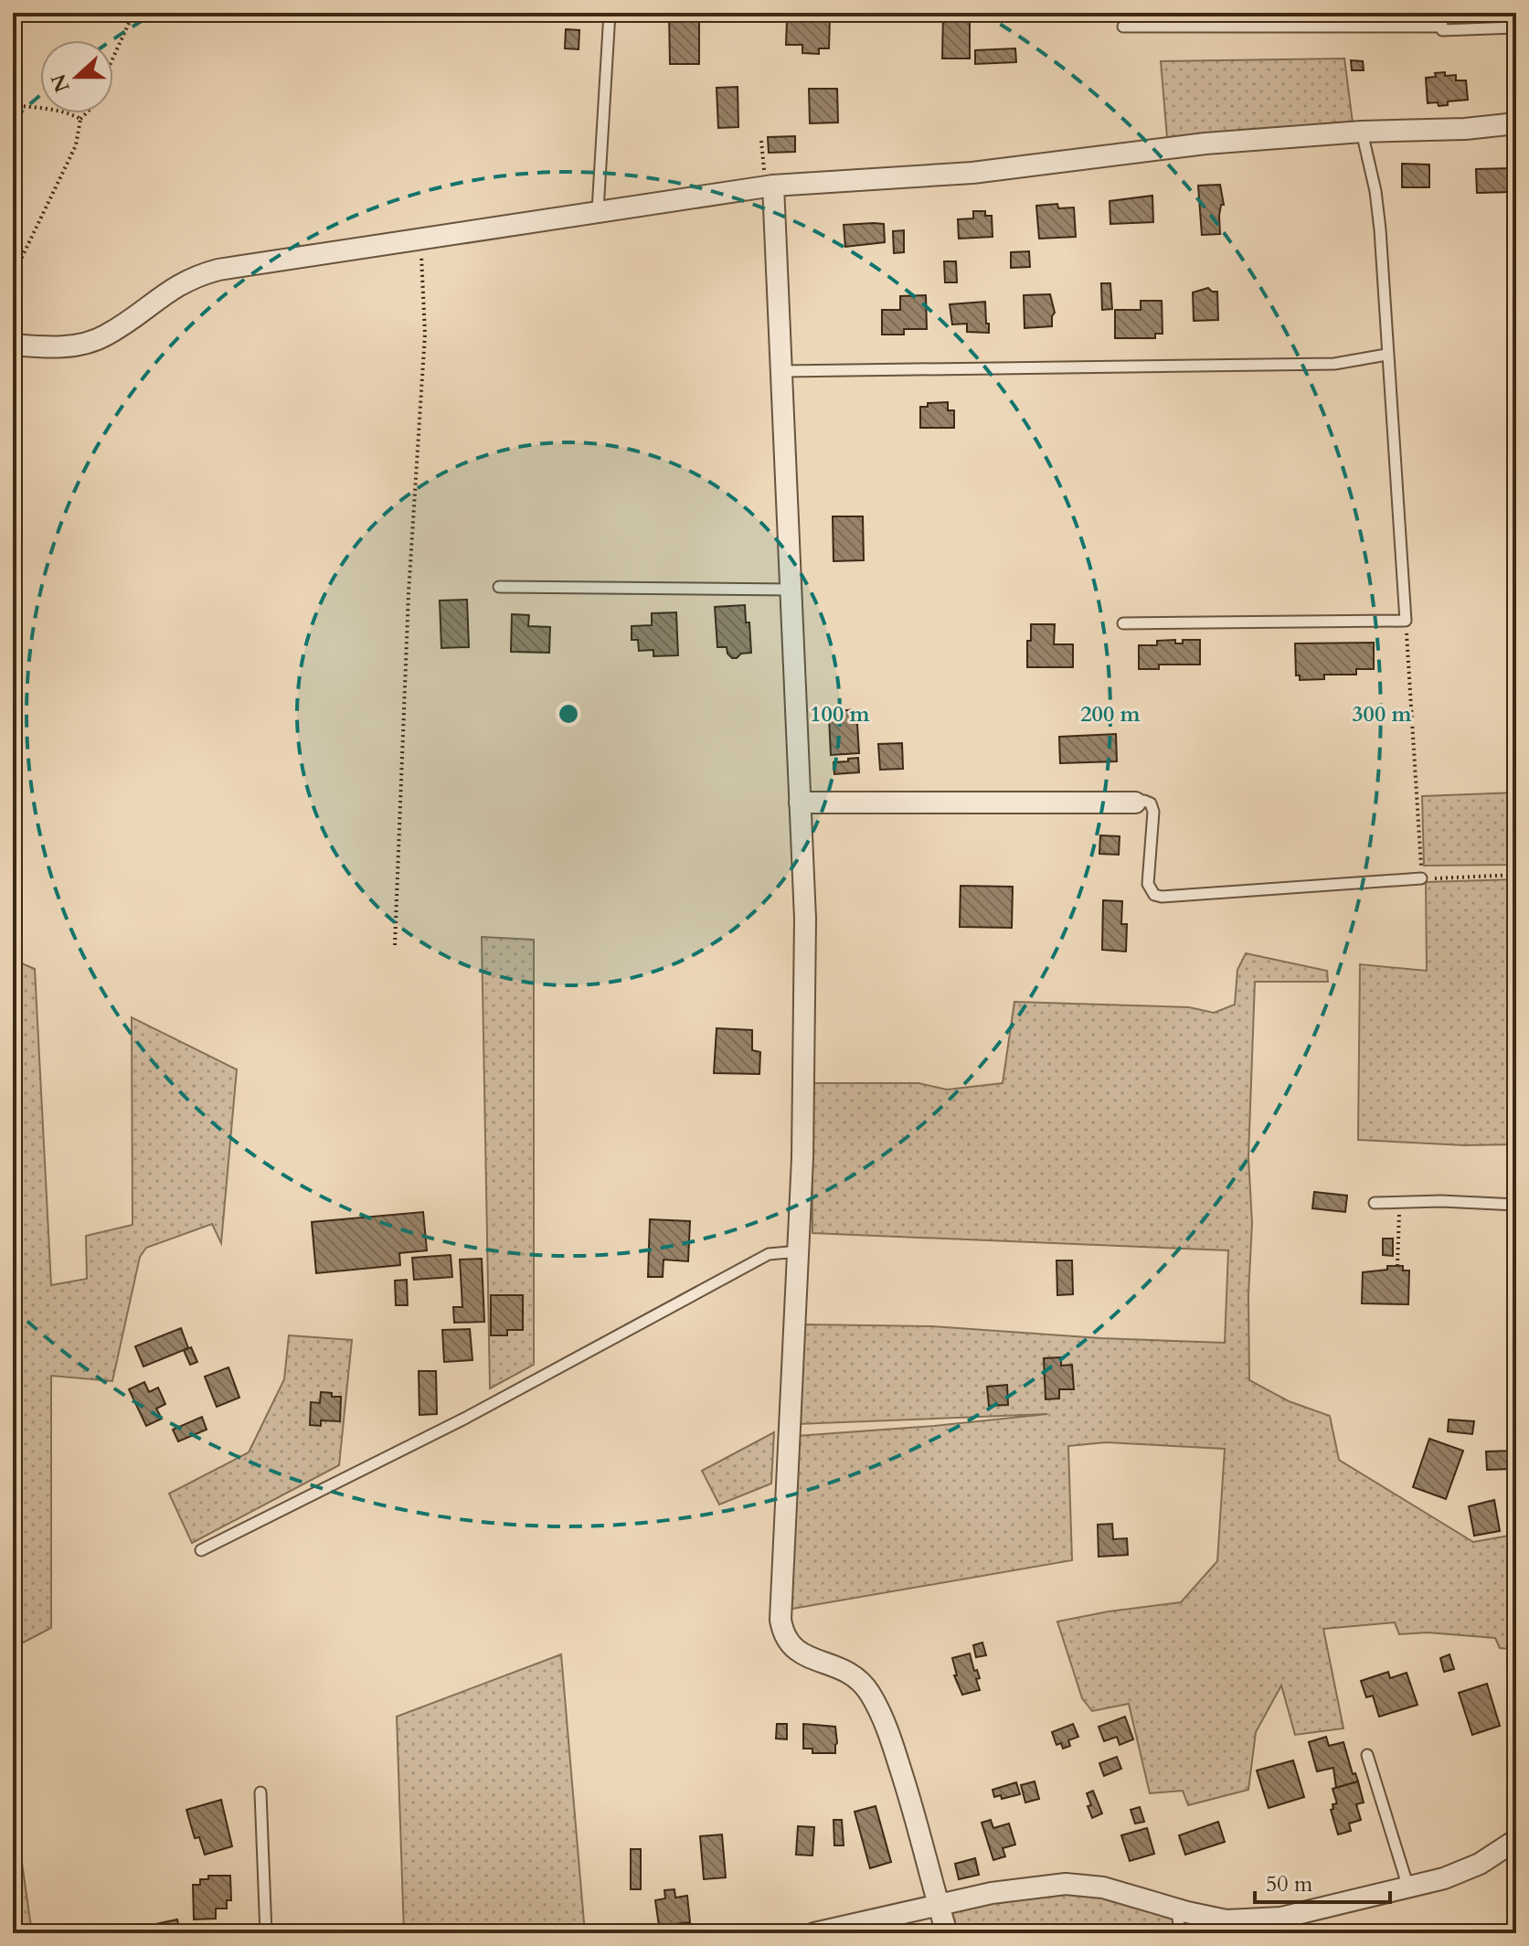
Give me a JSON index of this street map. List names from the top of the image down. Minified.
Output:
{"scale_bar":"50 m","north":"left","rings":["100 m","200 m","300 m"]}
